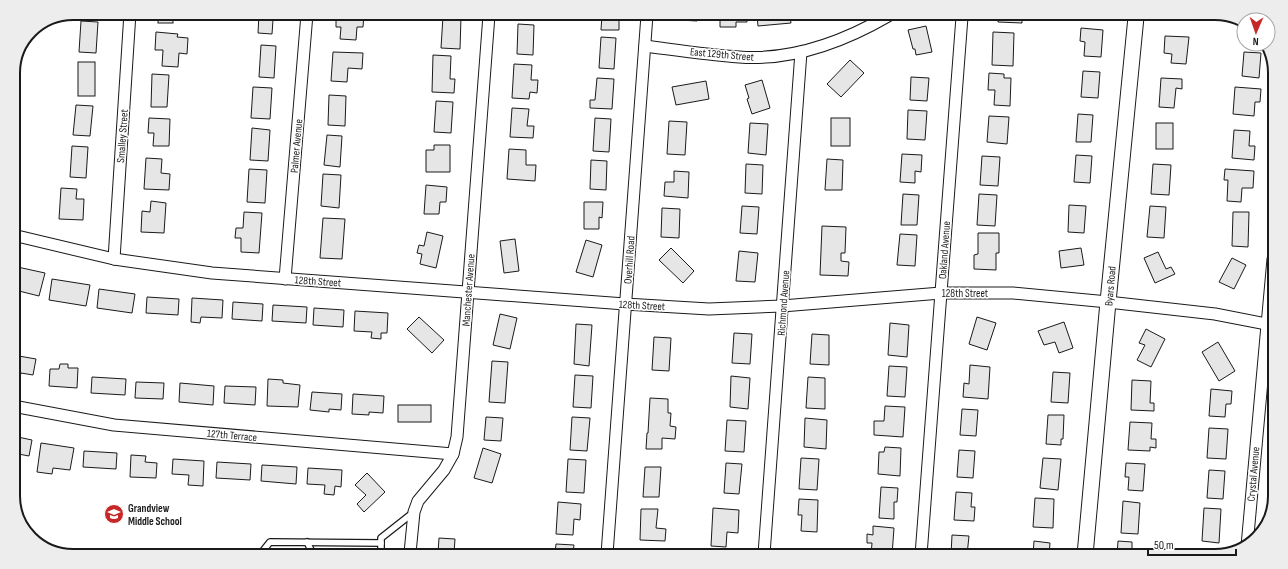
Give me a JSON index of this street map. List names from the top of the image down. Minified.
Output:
{"streets":{"street":["East 129th Street","Smalley Street","Palmer Avenue","Oakland Avenue","Overhill Road","128th Street","Byars Road","Manchester Avenue","Richmond Avenue","127th Terrace","Crystal Avenue"]},"crossings":[["East 129th Street","Overhill Road"],["East 129th Street","Richmond Avenue"],["Smalley Street","128th Street"],["Palmer Avenue","128th Street"],["Oakland Avenue","128th Street"],["Overhill Road","128th Street"],["128th Street","Byars Road"],["128th Street","Manchester Avenue"],["128th Street","Richmond Avenue"],["Manchester Avenue","127th Terrace"]],"places":{"school or university":["Grandview Middle School"]},"scale_bar":"50 m","north":"bottom"}
